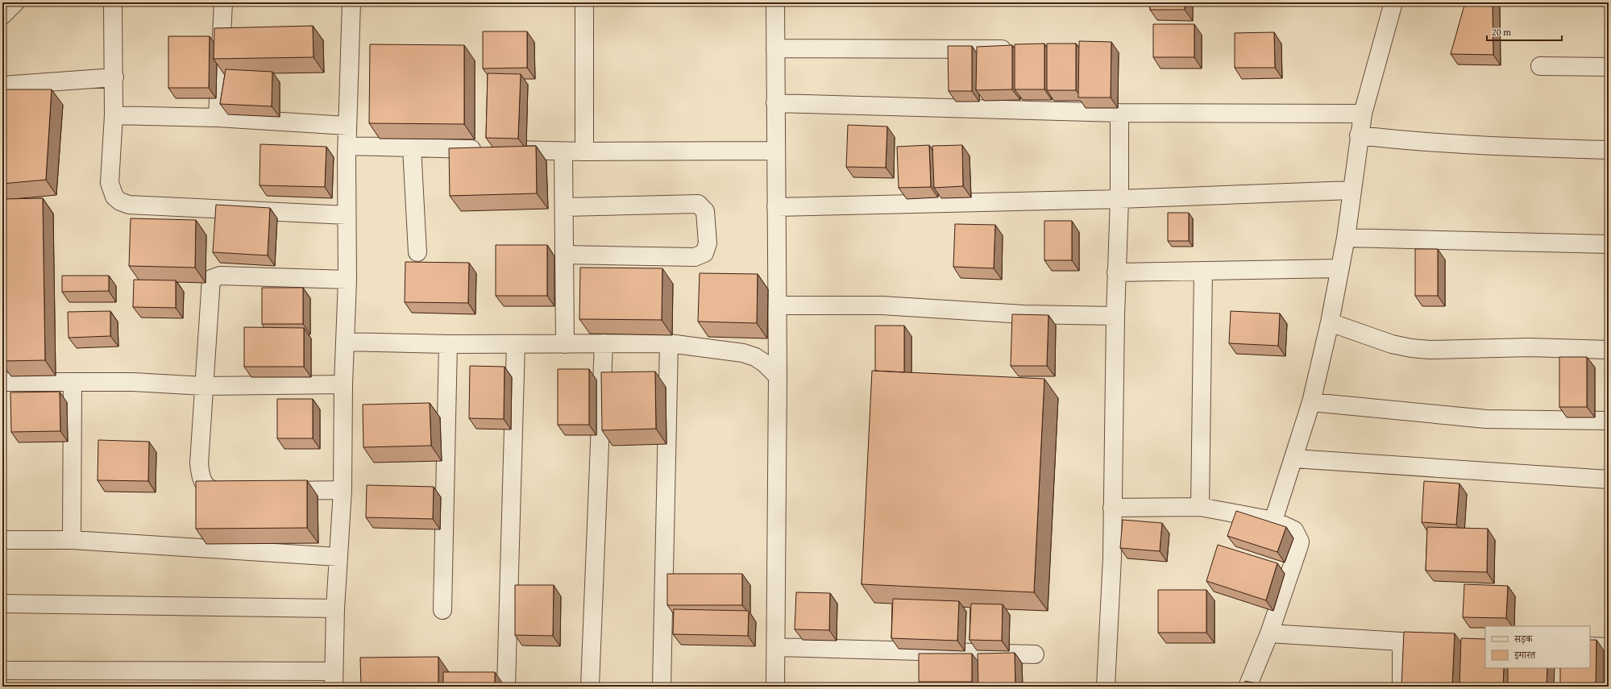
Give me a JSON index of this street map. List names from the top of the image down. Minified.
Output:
{"legend":["सड़क","इमारत"],"scale_bar":"20 m"}
